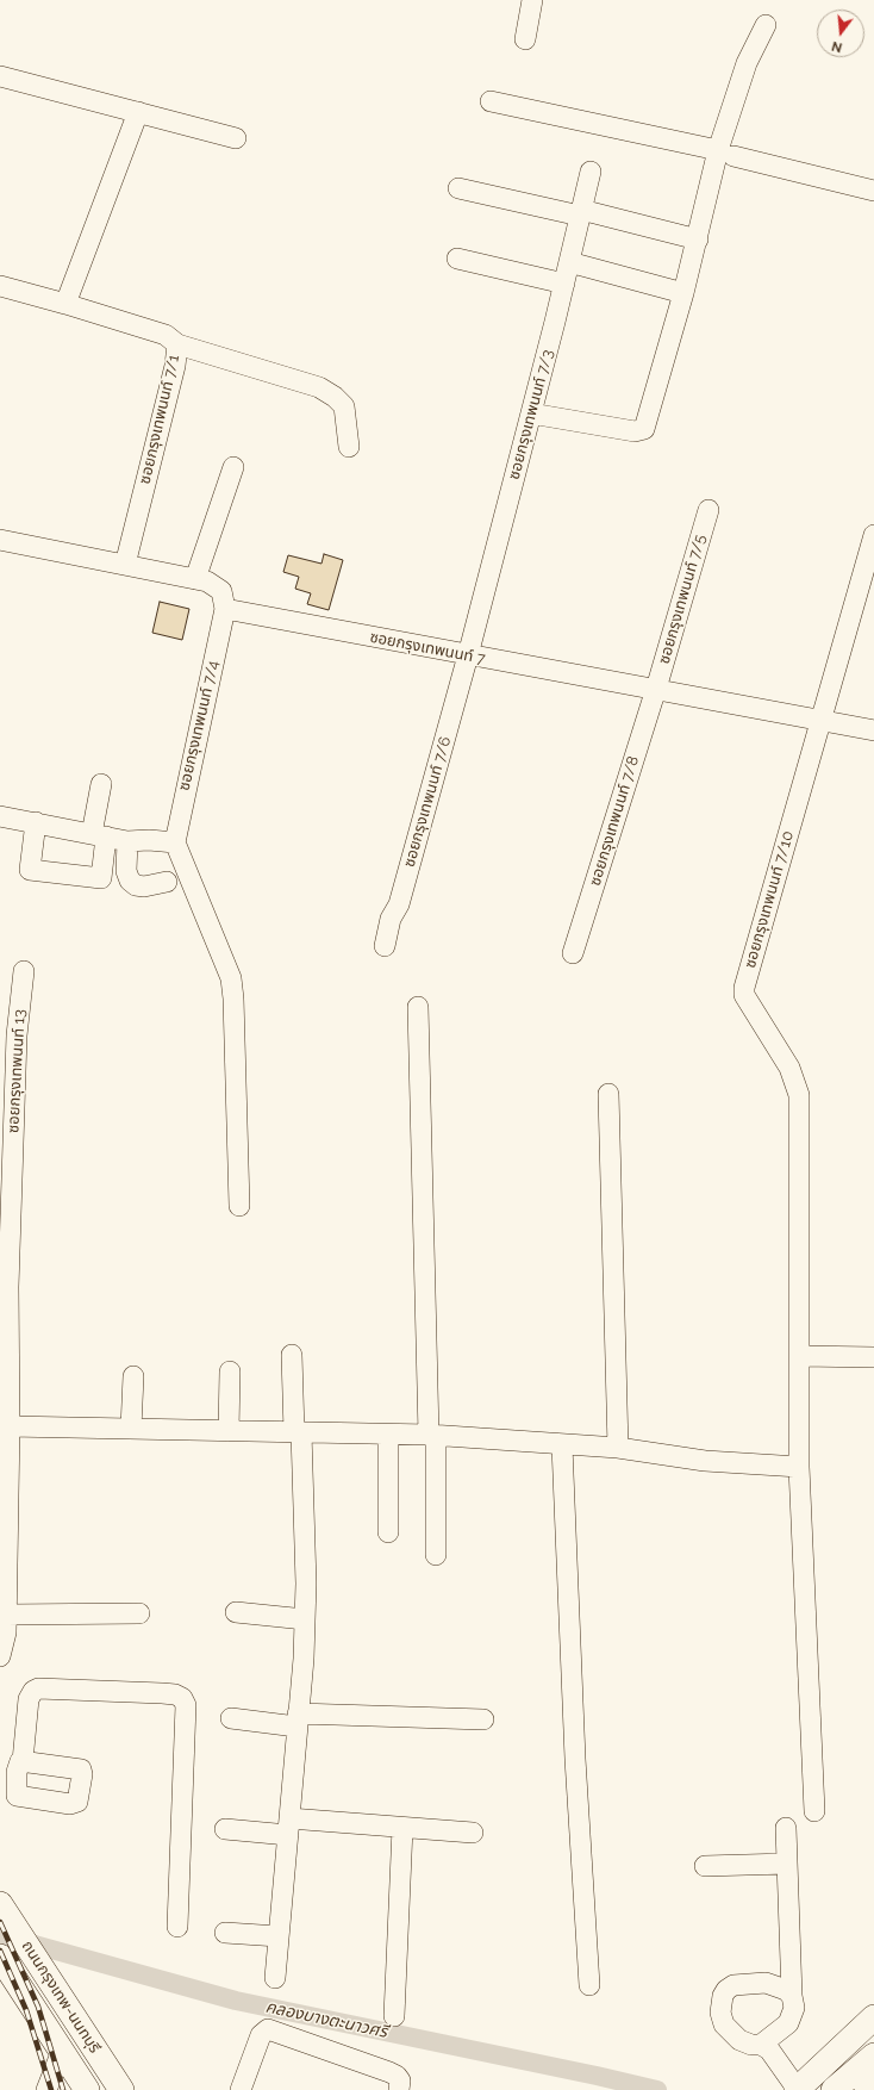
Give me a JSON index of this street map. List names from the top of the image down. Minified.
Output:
{"streets":{"main road":["ถนนกรุงเทพ-นนทบุรี"],"street":["ซอยกรุงเทพนนท์ 7/3","ซอยกรุงเทพนนท์ 7/1","ซอยกรุงเทพนนท์ 7/5","ซอยกรุงเทพนนท์ 7","ซอยกรุงเทพนนท์ 7/4","ซอยกรุงเทพนนท์ 7/6","ซอยกรุงเทพนนท์ 7/8","ซอยกรุงเทพนนท์ 7/10","ซอยกรุงเทพนนท์ 13"]},"crossings":[["ซอยกรุงเทพนนท์ 7/3","ซอยกรุงเทพนนท์ 7"],["ซอยกรุงเทพนนท์ 7/3","ซอยกรุงเทพนนท์ 7/6"],["ซอยกรุงเทพนนท์ 7/5","ซอยกรุงเทพนนท์ 7"],["ซอยกรุงเทพนนท์ 7/5","ซอยกรุงเทพนนท์ 7/8"],["ซอยกรุงเทพนนท์ 7","ซอยกรุงเทพนนท์ 7/4"],["ซอยกรุงเทพนนท์ 7","ซอยกรุงเทพนนท์ 7/6"],["ซอยกรุงเทพนนท์ 7","ซอยกรุงเทพนนท์ 7/8"],["ซอยกรุงเทพนนท์ 7","ซอยกรุงเทพนนท์ 7/10"]],"water":["คลองบางตะนาวศรี"],"north":"bottom"}
